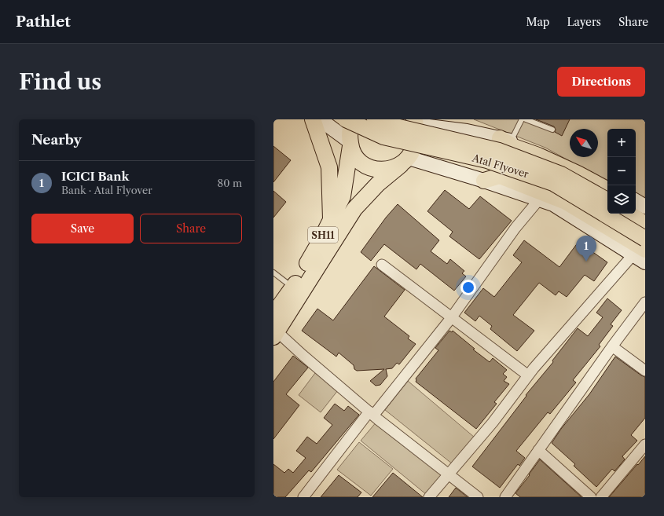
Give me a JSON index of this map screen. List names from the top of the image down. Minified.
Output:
{"streets":{"main road":["Atal Flyover","SH11"]},"north":"top left","page":{"header":"Pathlet","nav":["Map","Layers","Share"],"buttons":["Directions",["Save","Share"]],"title":"Find us","heading":"Nearby","map_buttons":["+","−"],"list":[{"mark":"1","name":"ICICI Bank","note":"Bank · Atal Flyover","value":"80 m"}],"pins":"1"}}
